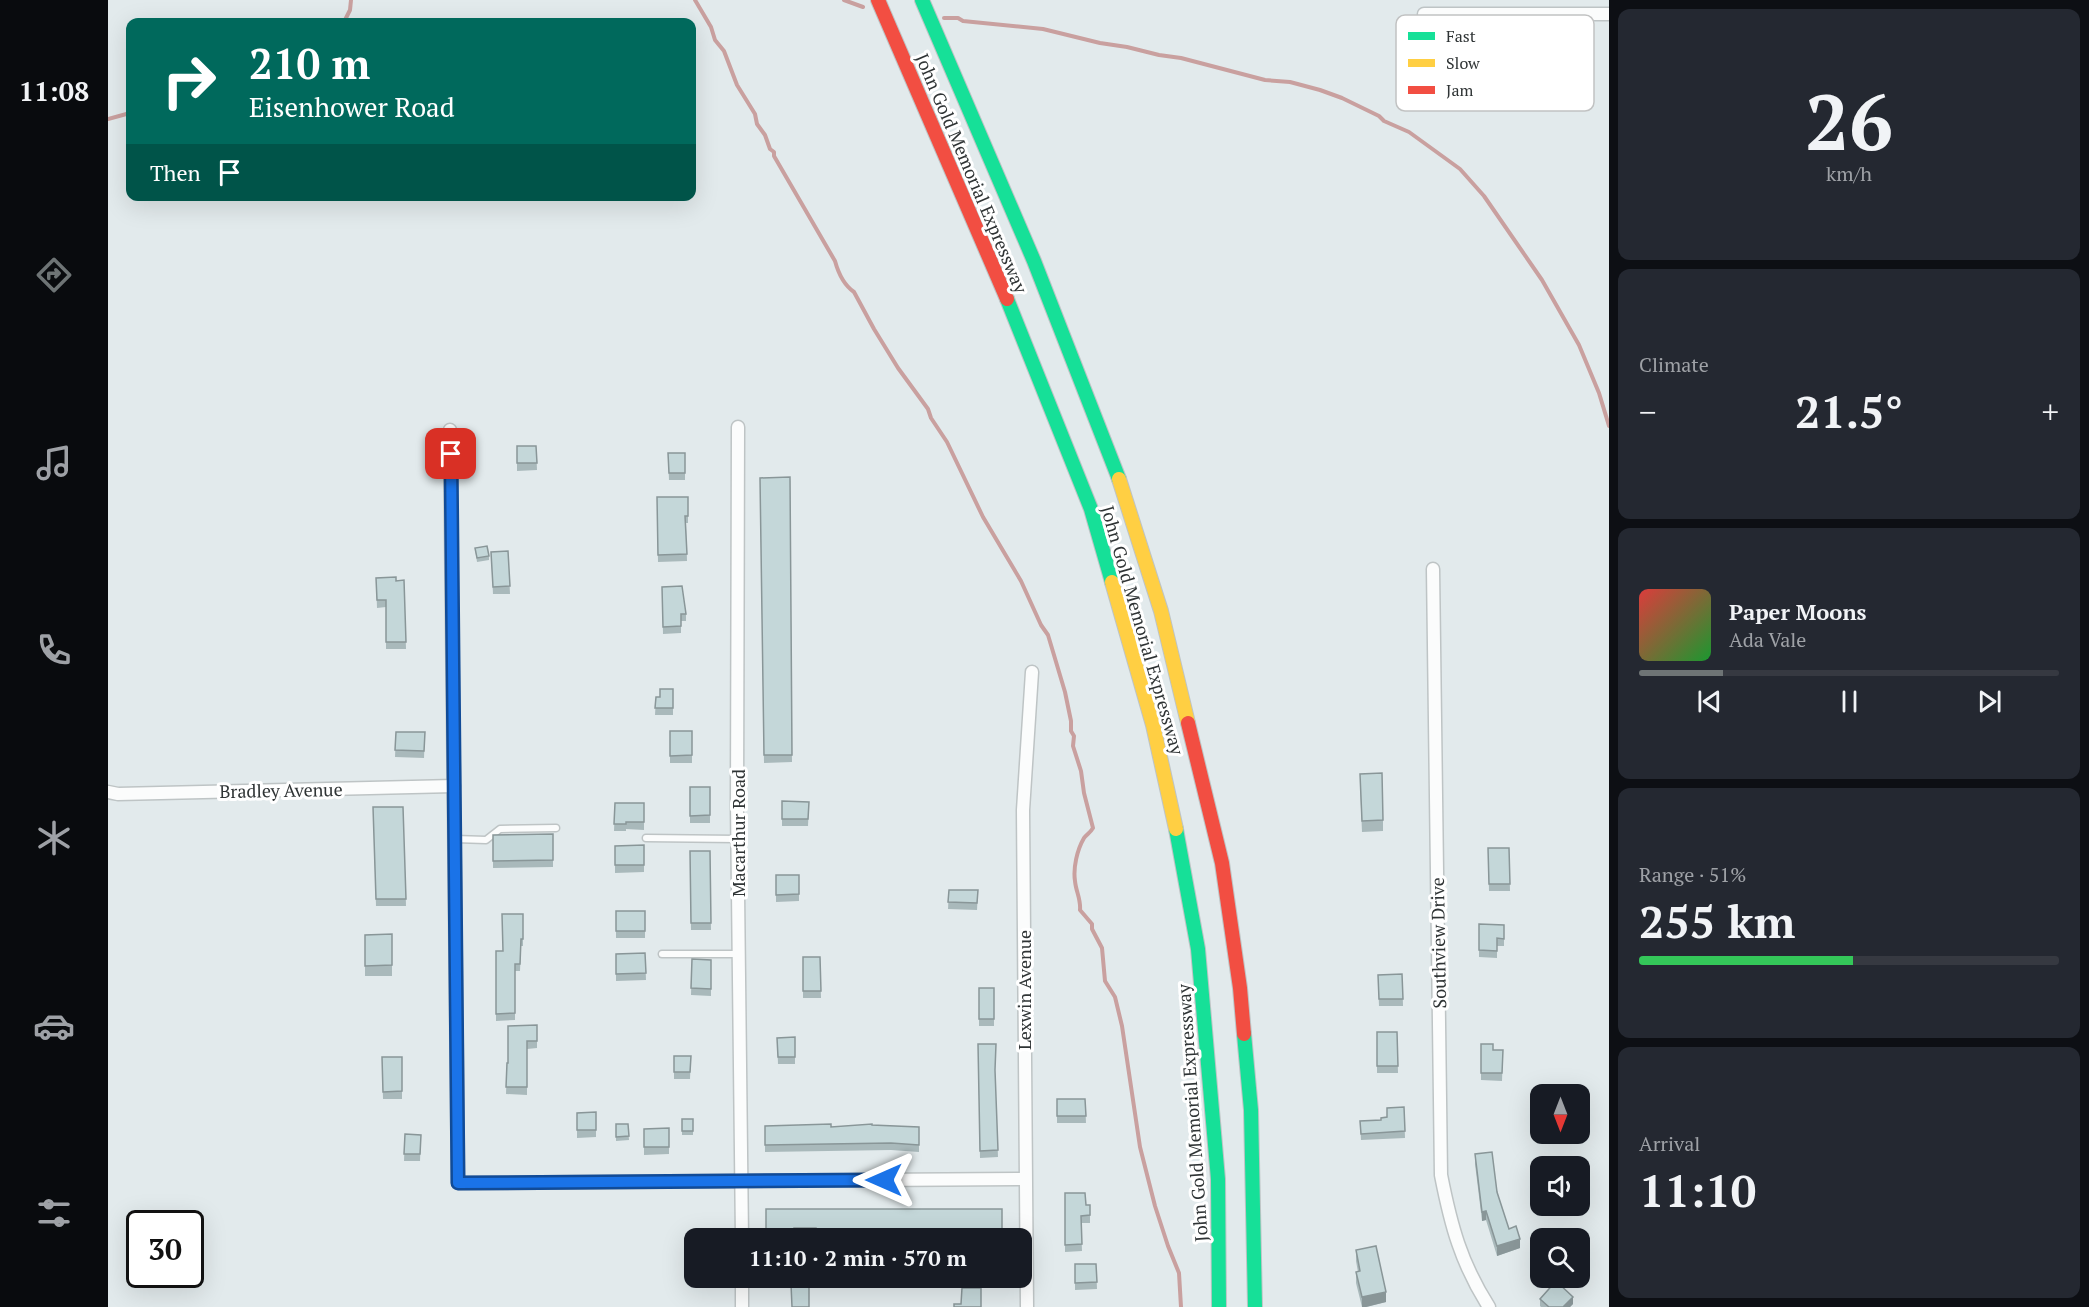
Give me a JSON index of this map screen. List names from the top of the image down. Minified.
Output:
{"streets":{"highway":["John Gold Memorial Expressway"],"street":["Bradley Avenue","Macarthur Road","Southview Drive","Lexwin Avenue"]},"legend":["Fast","Slow","Jam"],"north":"bottom","page":{"tabs":"11:08","tile":[["26","km/h"],"Climate",["Range · 51%","255 km"],["Arrival","11:10"]],"turn":["210 m","Eisenhower Road"],"then":"Then","heat":["−","21.5°","+"],"song":["Paper Moons","Ada Vale"],"limit":"30","trip":"11:10 · 2 min · 570 m"}}
